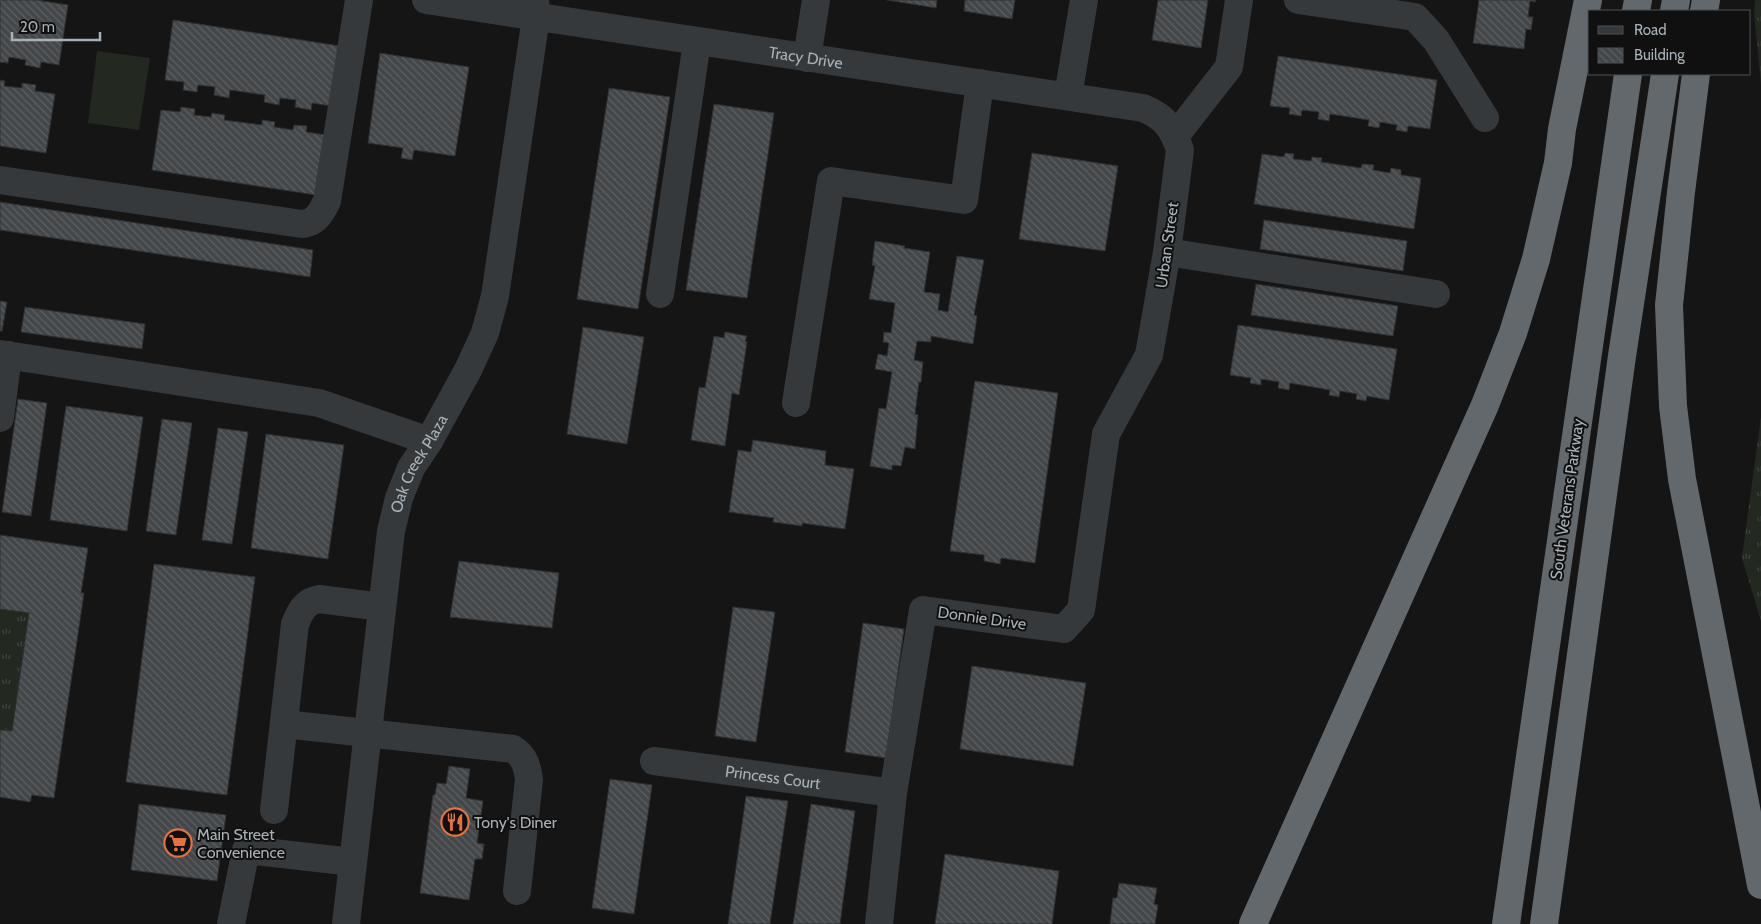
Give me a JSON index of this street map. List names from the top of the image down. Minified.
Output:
{"streets":{"highway":["South Veterans Parkway"],"street":["Tracy Drive","Urban Street","Oak Creek Plaza","Donnie Drive","Princess Court"]},"crossings":[["Tracy Drive","Urban Street"],["Tracy Drive","Oak Creek Plaza"],["Urban Street","Donnie Drive"],["Donnie Drive","Princess Court"]],"places":{"restaurant":["Tony's Diner"],"supermarket":["Main Street Convenience"]},"legend":["Road","Building"],"scale_bar":"20 m"}
